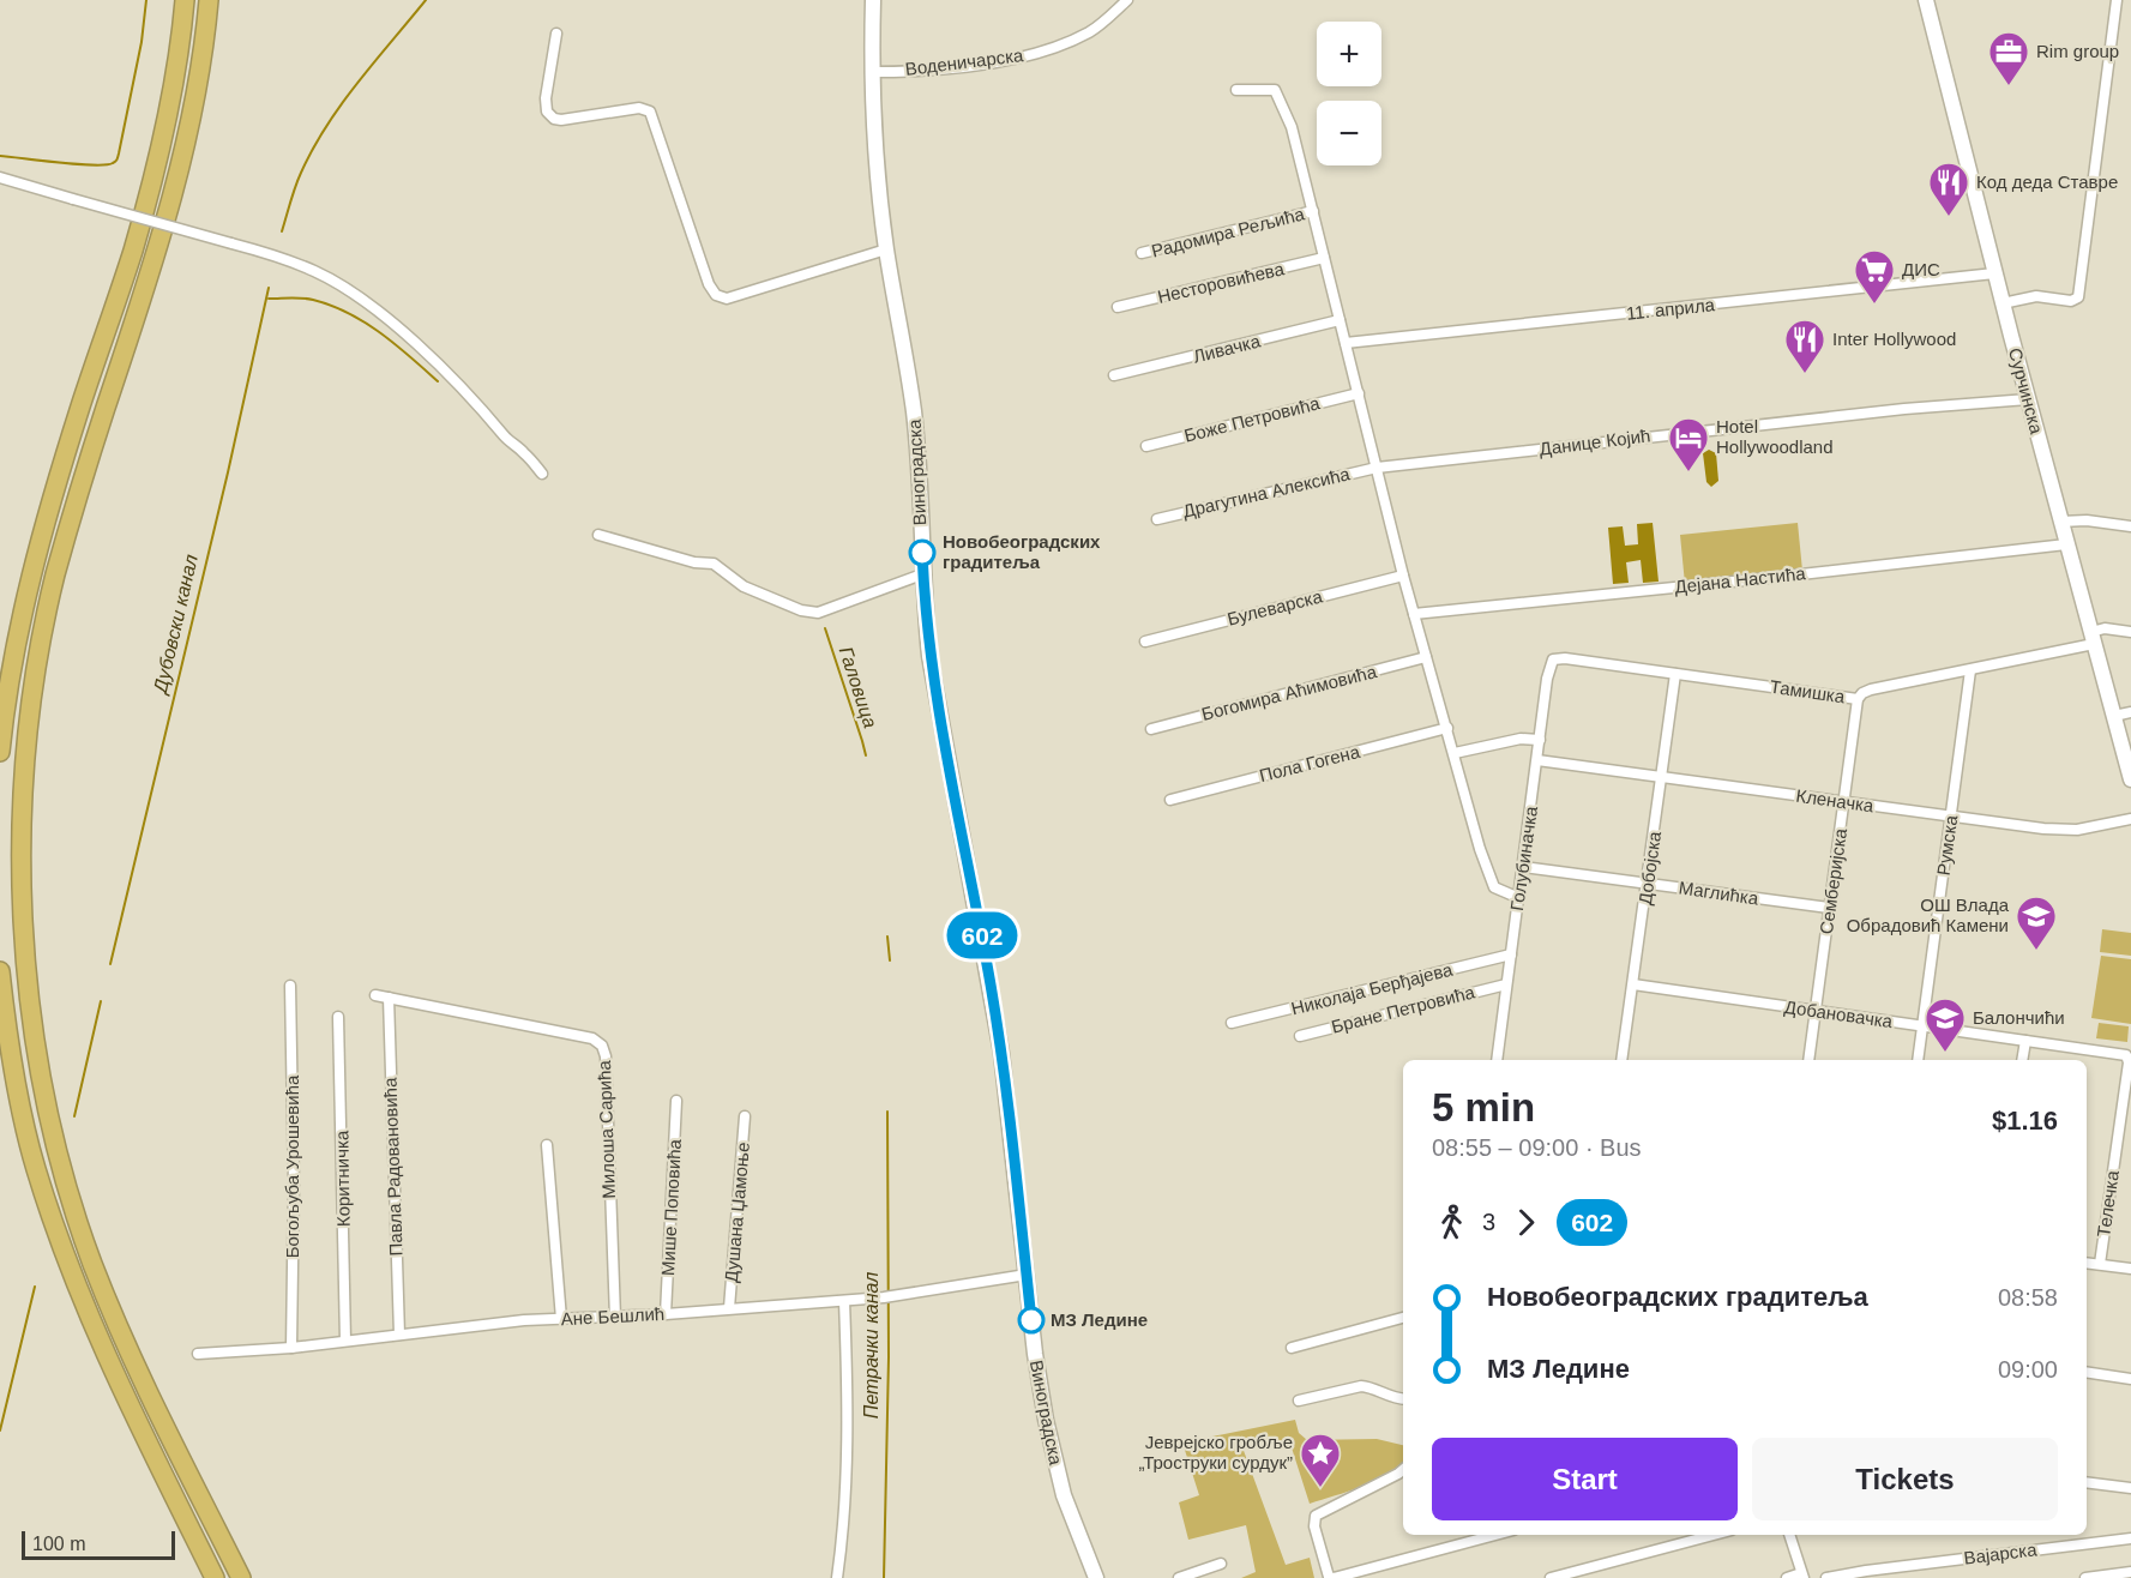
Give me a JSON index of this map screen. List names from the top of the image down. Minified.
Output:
{"streets":{"street":["Воденичарска","Радомира Рељића","Несторовићева","11. априла","Ливачка","Сурчинска","Боже Петровића","Данице Којић","Виноградска","Драгутина Алексића","Дејана Настића","Булеварска","Тамишка","Богомира Аћимовића","Пола Гогена","Кленачка","Румска","Голубиначка","Добојска","Семберијска","Маглићка","Николаја Берђајева","Бране Петровића","Добановачка","Милоша Сарића","Богољуба Урошевића","Павла Радовановића","Коритничка","Телечка","Мише Поповића","Душана Џамоње","Ане Бешлић","Вајарска"]},"crossings":[["Воденичарска","Виноградска"],["11. априла","Сурчинска"],["Сурчинска","Данице Којић"],["Сурчинска","Дејана Настића"],["Сурчинска","Тамишка"],["Данице Којић","Драгутина Алексића"],["Виноградска","Ане Бешлић"],["Тамишка","Румска"],["Тамишка","Голубиначка"],["Тамишка","Добојска"],["Тамишка","Семберијска"],["Кленачка","Румска"],["Кленачка","Голубиначка"],["Кленачка","Добојска"],["Кленачка","Семберијска"],["Румска","Добановачка"],["Голубиначка","Маглићка"],["Голубиначка","Николаја Берђајева"],["Голубиначка","Бране Петровића"],["Добојска","Маглићка"],["Добојска","Добановачка"],["Семберијска","Маглићка"],["Семберијска","Добановачка"],["Добановачка","Телечка"],["Милоша Сарића","Павла Радовановића"],["Милоша Сарића","Ане Бешлић"],["Богољуба Урошевића","Ане Бешлић"],["Павла Радовановића","Ане Бешлић"],["Коритничка","Ане Бешлић"],["Мише Поповића","Ане Бешлић"],["Душана Џамоње","Ане Бешлић"]],"water":["Дубовски канал","Галовица","Петрачки канал"],"places":{"office":["Rim group"],"restaurant":["Код деда Ставре","Inter Hollywood"],"supermarket":["ДИС"],"hotel":["Hotel Hollywoodland"],"other":["Новобеоградских градитеља","МЗ Ледине"],"school or university":["ОШ Влада Обрадовић Камени","Балончићи"],"place":["Јеврејско гробље „Троструки сурдук”"]},"lines":["bus line 602"],"scale_bar":"100 m","page":{"on_map":"602","map_buttons":["+","−"],"heading":["5 min","08:55 – 09:00 · Bus","$1.16"],"legs":["3","602"],"list":[{"name":"Новобеоградских градитеља","value":"08:58"},{"name":"МЗ Ледине","value":"09:00"}],"buttons":["Start","Tickets"],"scale":"100 m"}}
